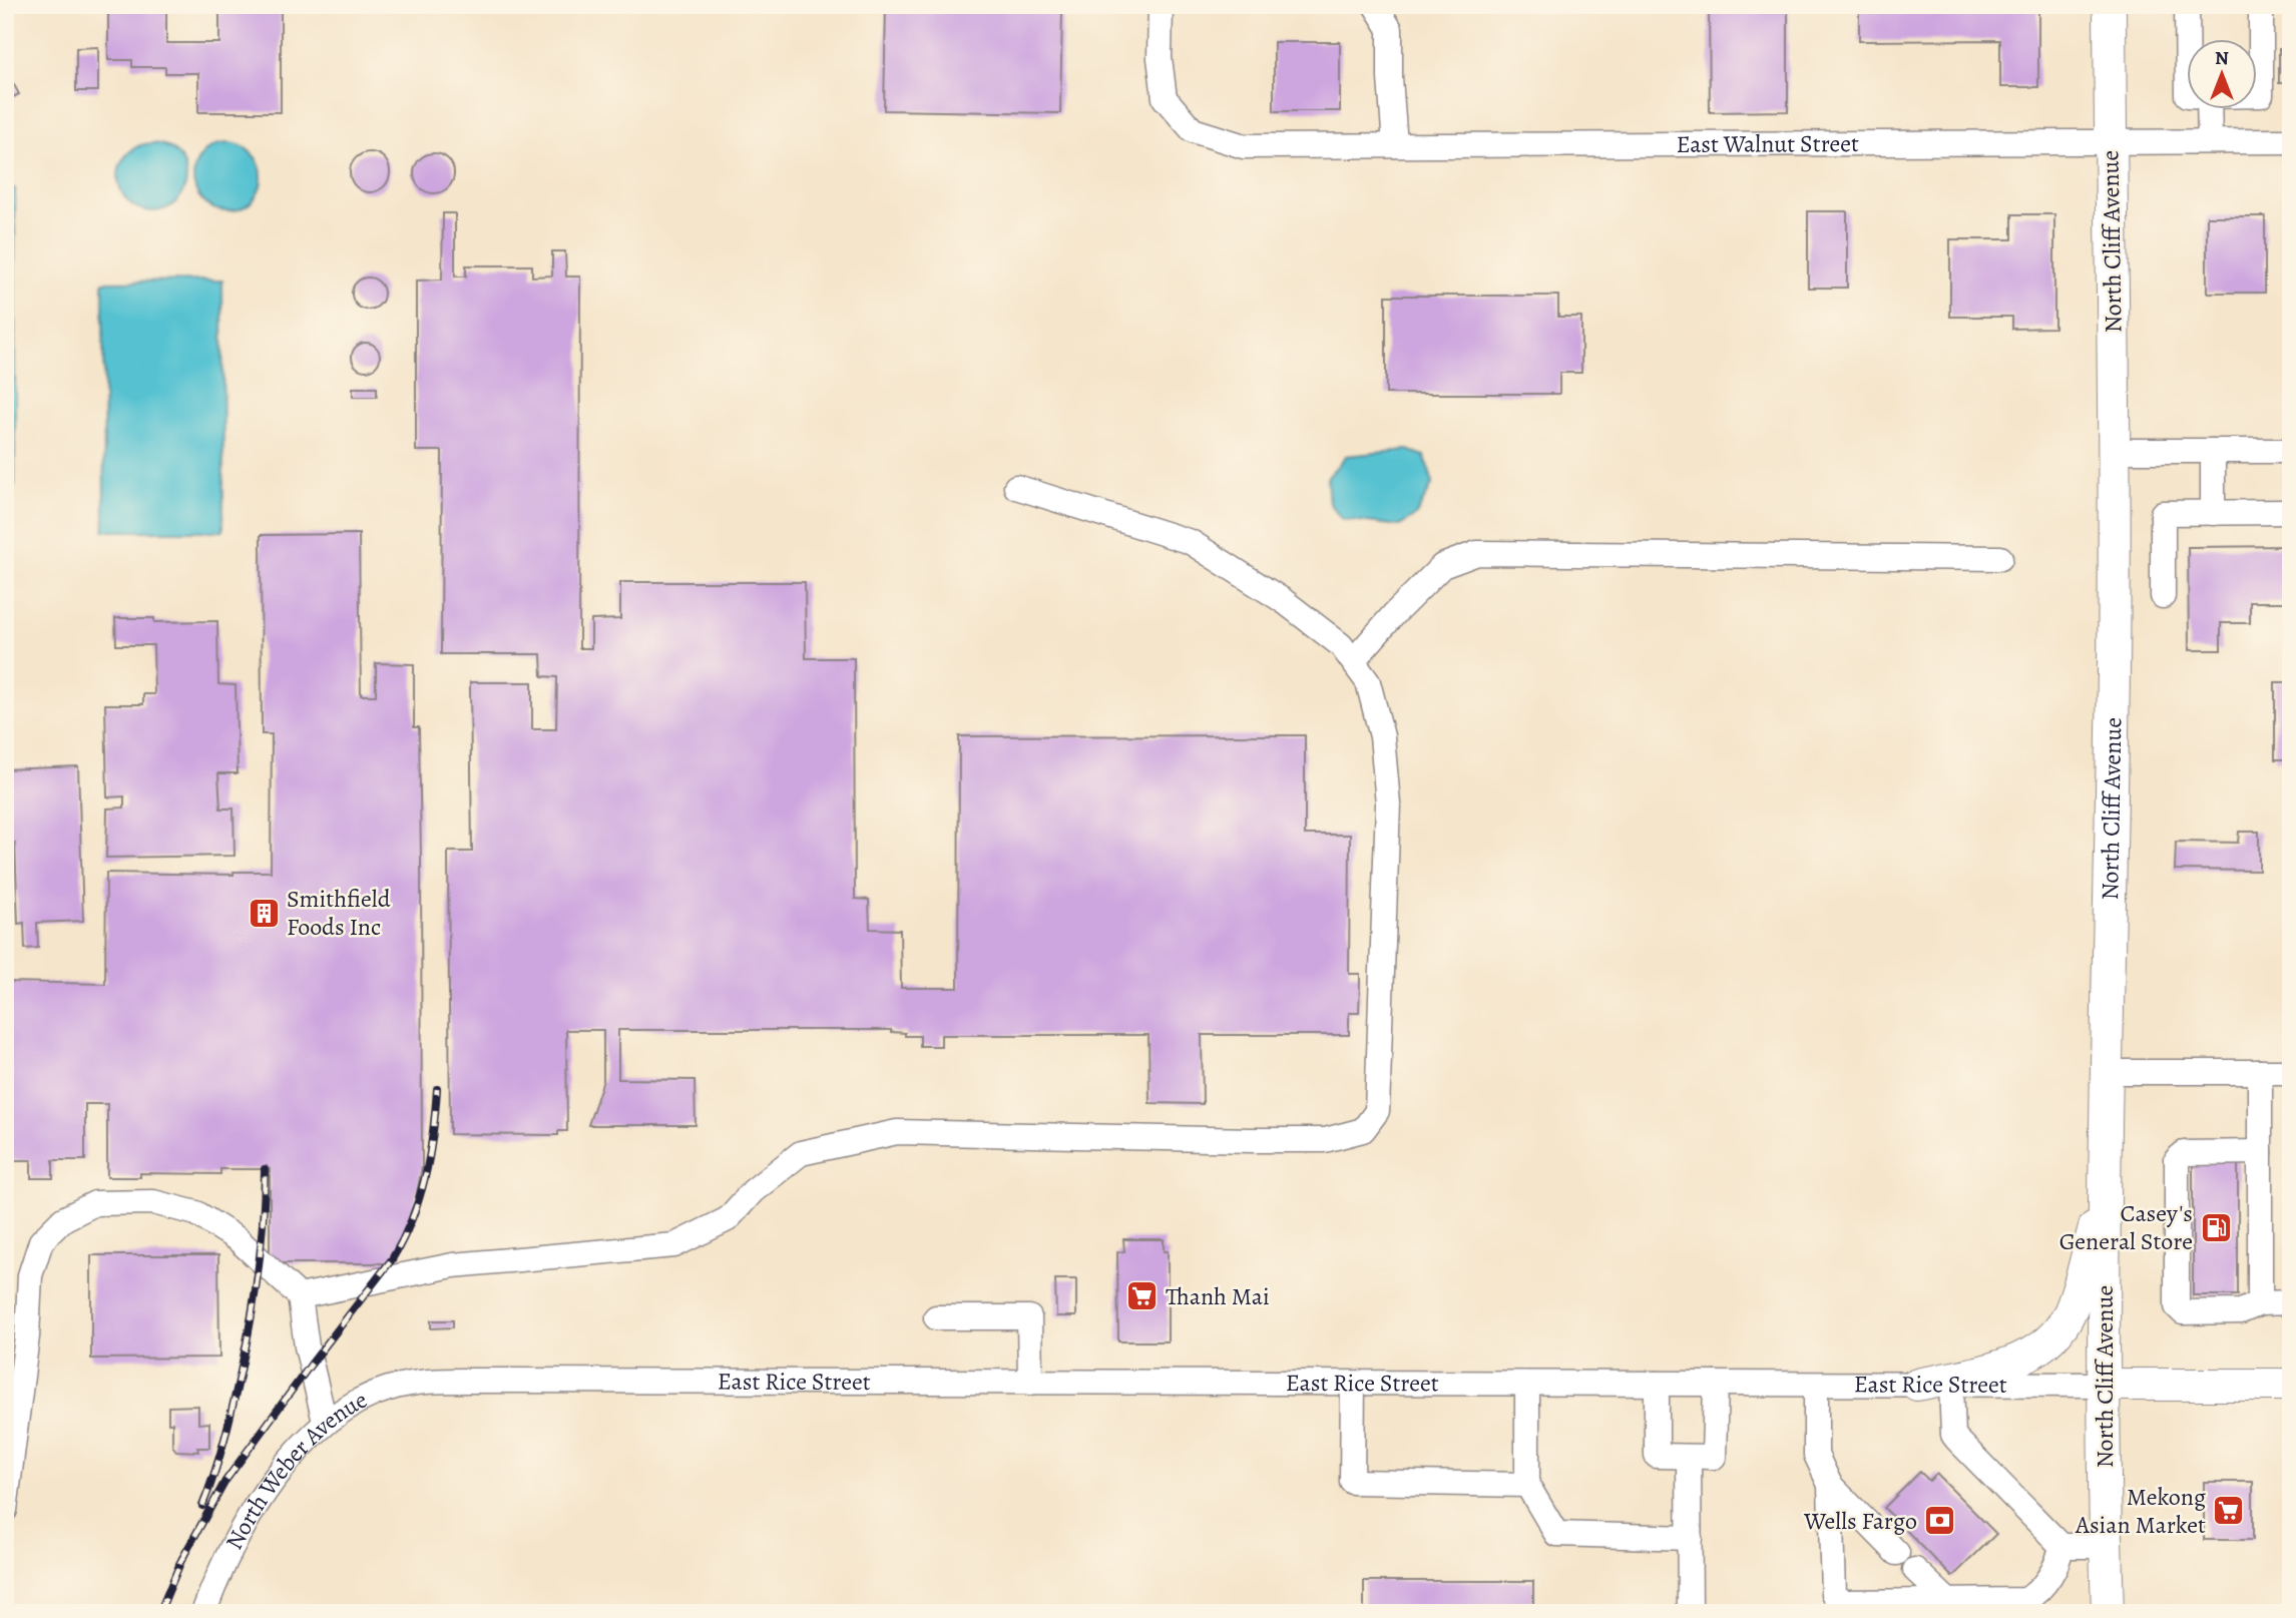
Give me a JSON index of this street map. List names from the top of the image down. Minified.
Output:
{"streets":{"main road":["North Cliff Avenue","East Rice Street"],"street":["East Walnut Street","North Weber Avenue"]},"crossings":[["East Walnut Street","North Cliff Avenue"],["North Cliff Avenue","East Rice Street"],["East Rice Street","North Weber Avenue"]],"places":{"building":["Smithfield Foods Inc"],"fuel station":["Casey's General Store"],"supermarket":["Thanh Mai","Mekong Asian Market"],"bank":["Wells Fargo"]},"north":"top"}
